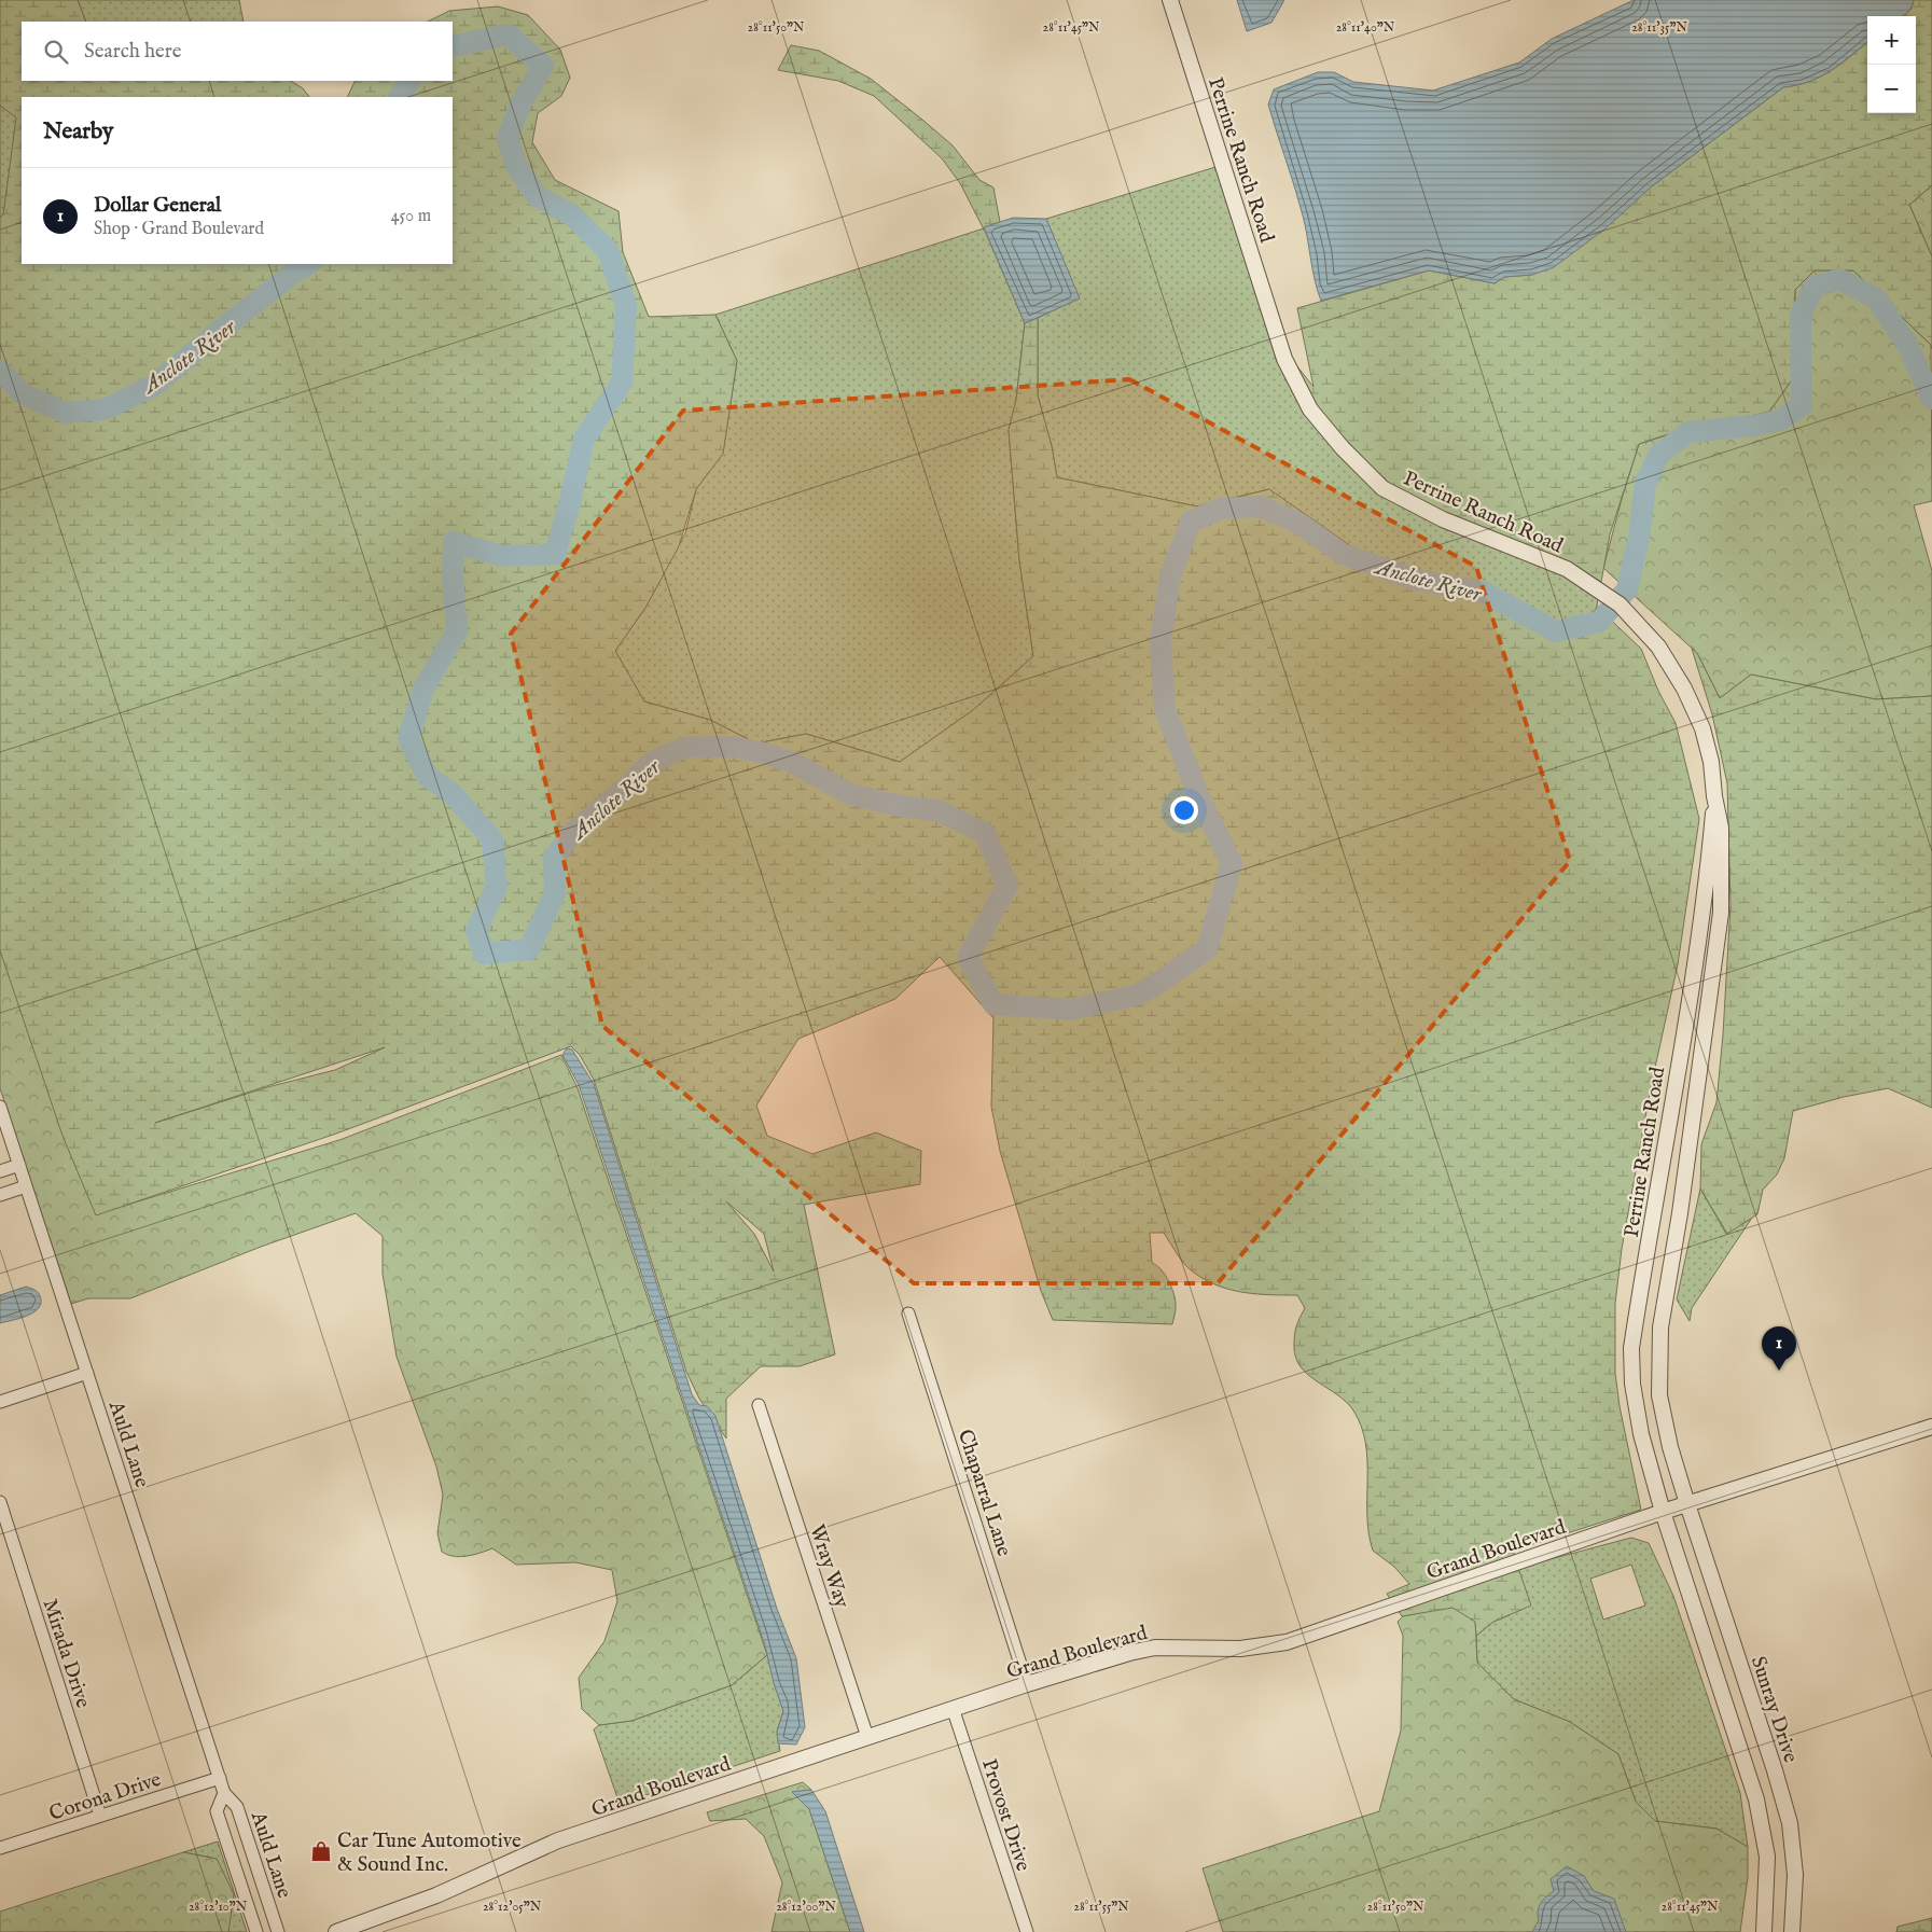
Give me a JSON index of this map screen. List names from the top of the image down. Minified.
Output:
{"streets":{"street":["Perrine Ranch Road","Auld Lane","Chaparral Lane","Grand Boulevard","Wray Way","Mirada Drive","Sunray Drive","Corona Drive","Provost Drive"]},"crossings":[["Perrine Ranch Road","Grand Boulevard"],["Perrine Ranch Road","Sunray Drive"],["Auld Lane","Corona Drive"],["Chaparral Lane","Grand Boulevard"],["Grand Boulevard","Wray Way"],["Grand Boulevard","Sunray Drive"],["Grand Boulevard","Provost Drive"],["Mirada Drive","Corona Drive"]],"water":["Anclote River"],"places":{"shop":["Car Tune Automotive & Sound Inc."]},"page":{"map_buttons":["+","−"],"search":"Search here","heading":"Nearby","list":[{"mark":"1","name":"Dollar General","note":"Shop · Grand Boulevard","value":"450 m"}],"pins":"1"},"coordinates":["28°11'50\"N","28°11'45\"N","28°11'40\"N","28°11'35\"N","28°12'10\"N","28°12'05\"N","28°12'00\"N","28°11'55\"N"]}
